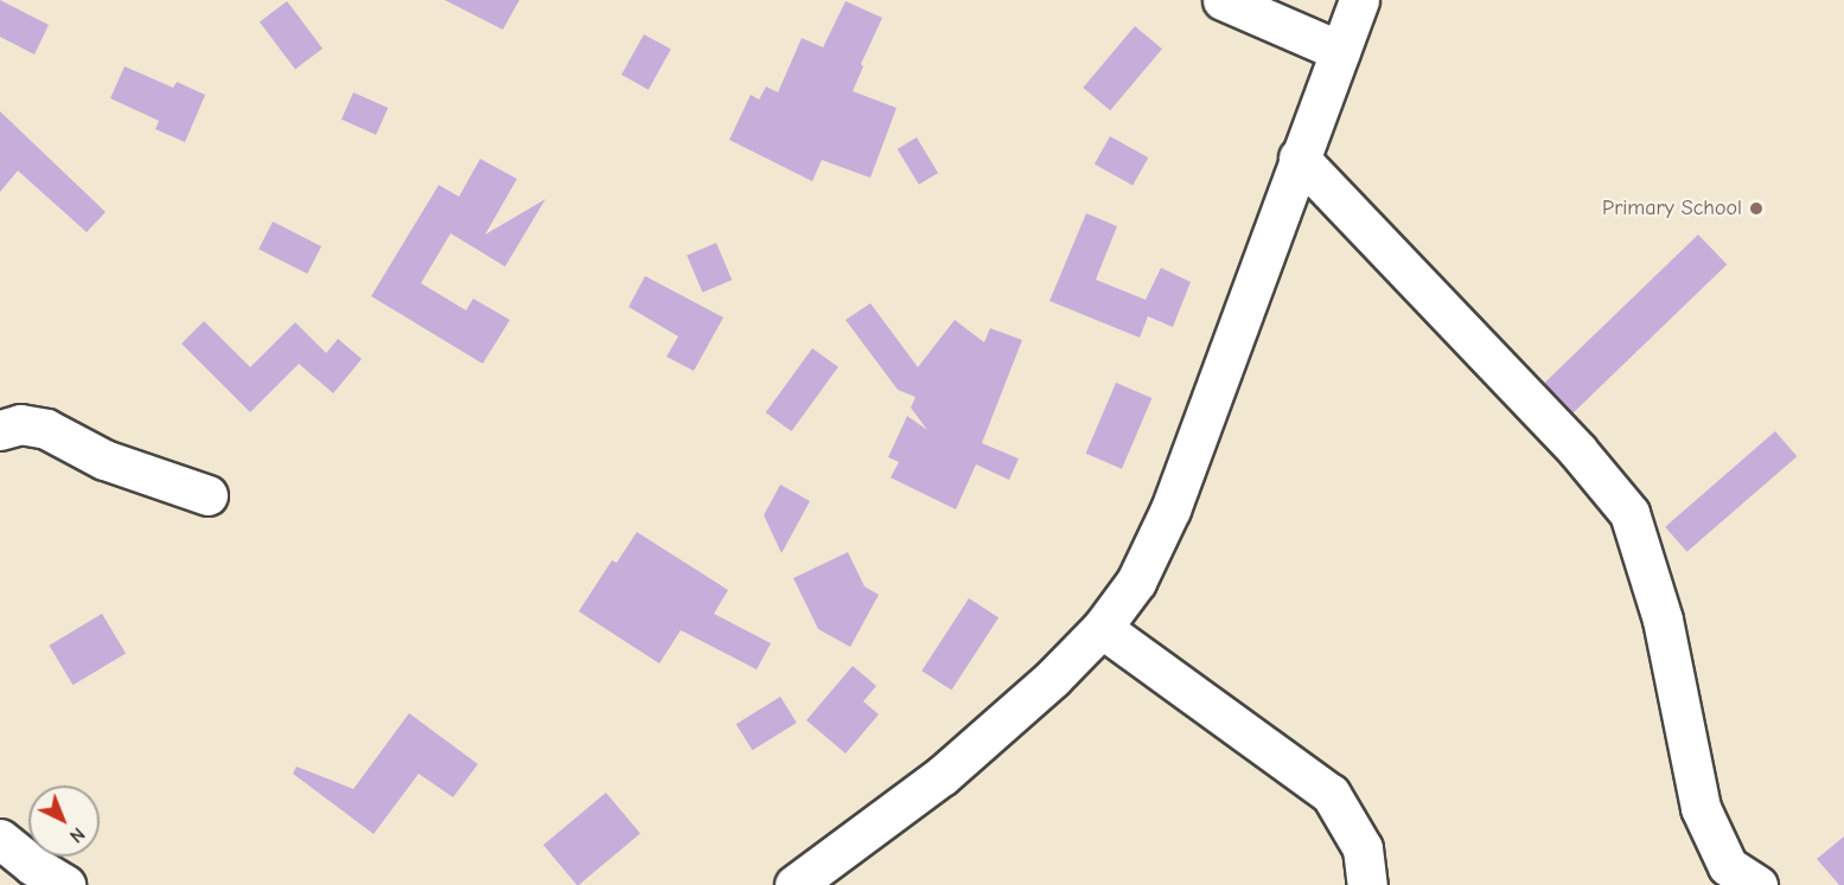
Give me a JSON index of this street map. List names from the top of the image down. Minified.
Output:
{"places":["Primary School"],"north":"bottom right"}
